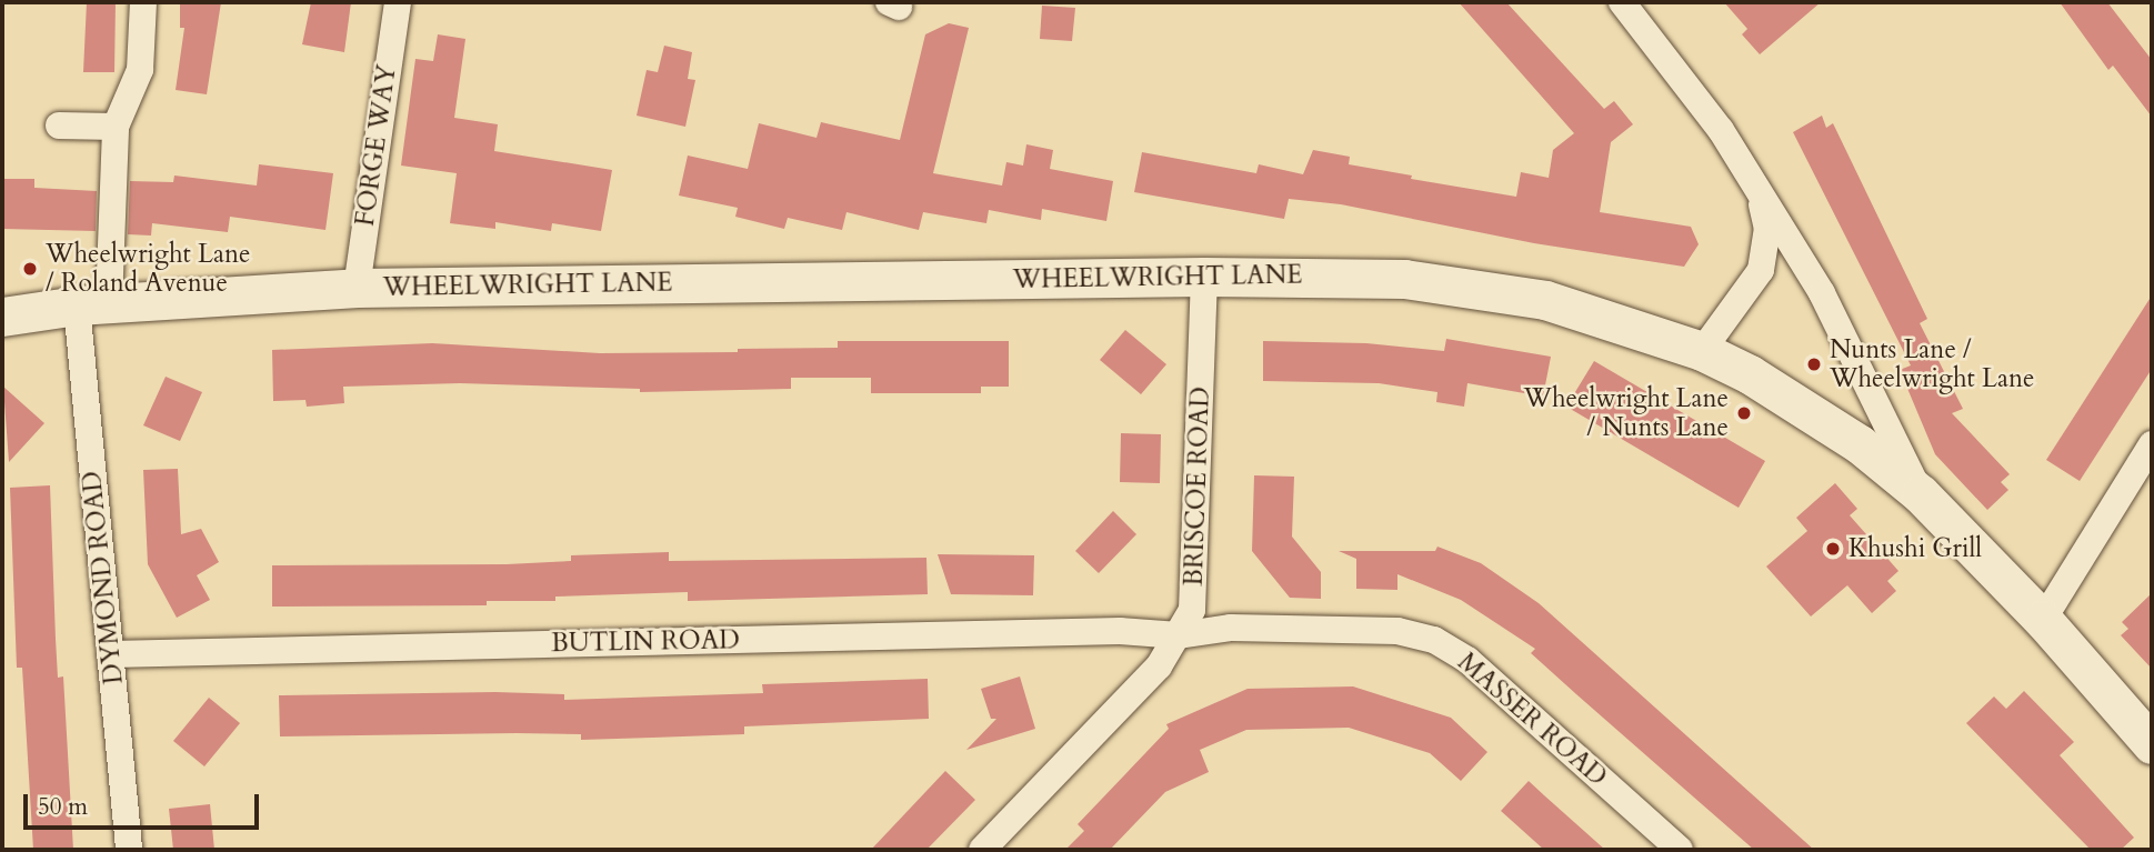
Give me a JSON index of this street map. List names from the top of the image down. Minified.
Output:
{"streets":{"street":["FORGE WAY","WHEELWRIGHT LANE","BRISCOE ROAD","DYMOND ROAD","BUTLIN ROAD","MASSER ROAD"]},"crossings":[["FORGE WAY","WHEELWRIGHT LANE"],["WHEELWRIGHT LANE","BRISCOE ROAD"],["WHEELWRIGHT LANE","DYMOND ROAD"],["BRISCOE ROAD","BUTLIN ROAD"],["BRISCOE ROAD","MASSER ROAD"],["DYMOND ROAD","BUTLIN ROAD"],["BUTLIN ROAD","MASSER ROAD"]],"places":["Wheelwright Lane / Roland Avenue","Nunts Lane / Wheelwright Lane","Wheelwright Lane / Nunts Lane","Khushi Grill"],"scale_bar":"50 m"}
